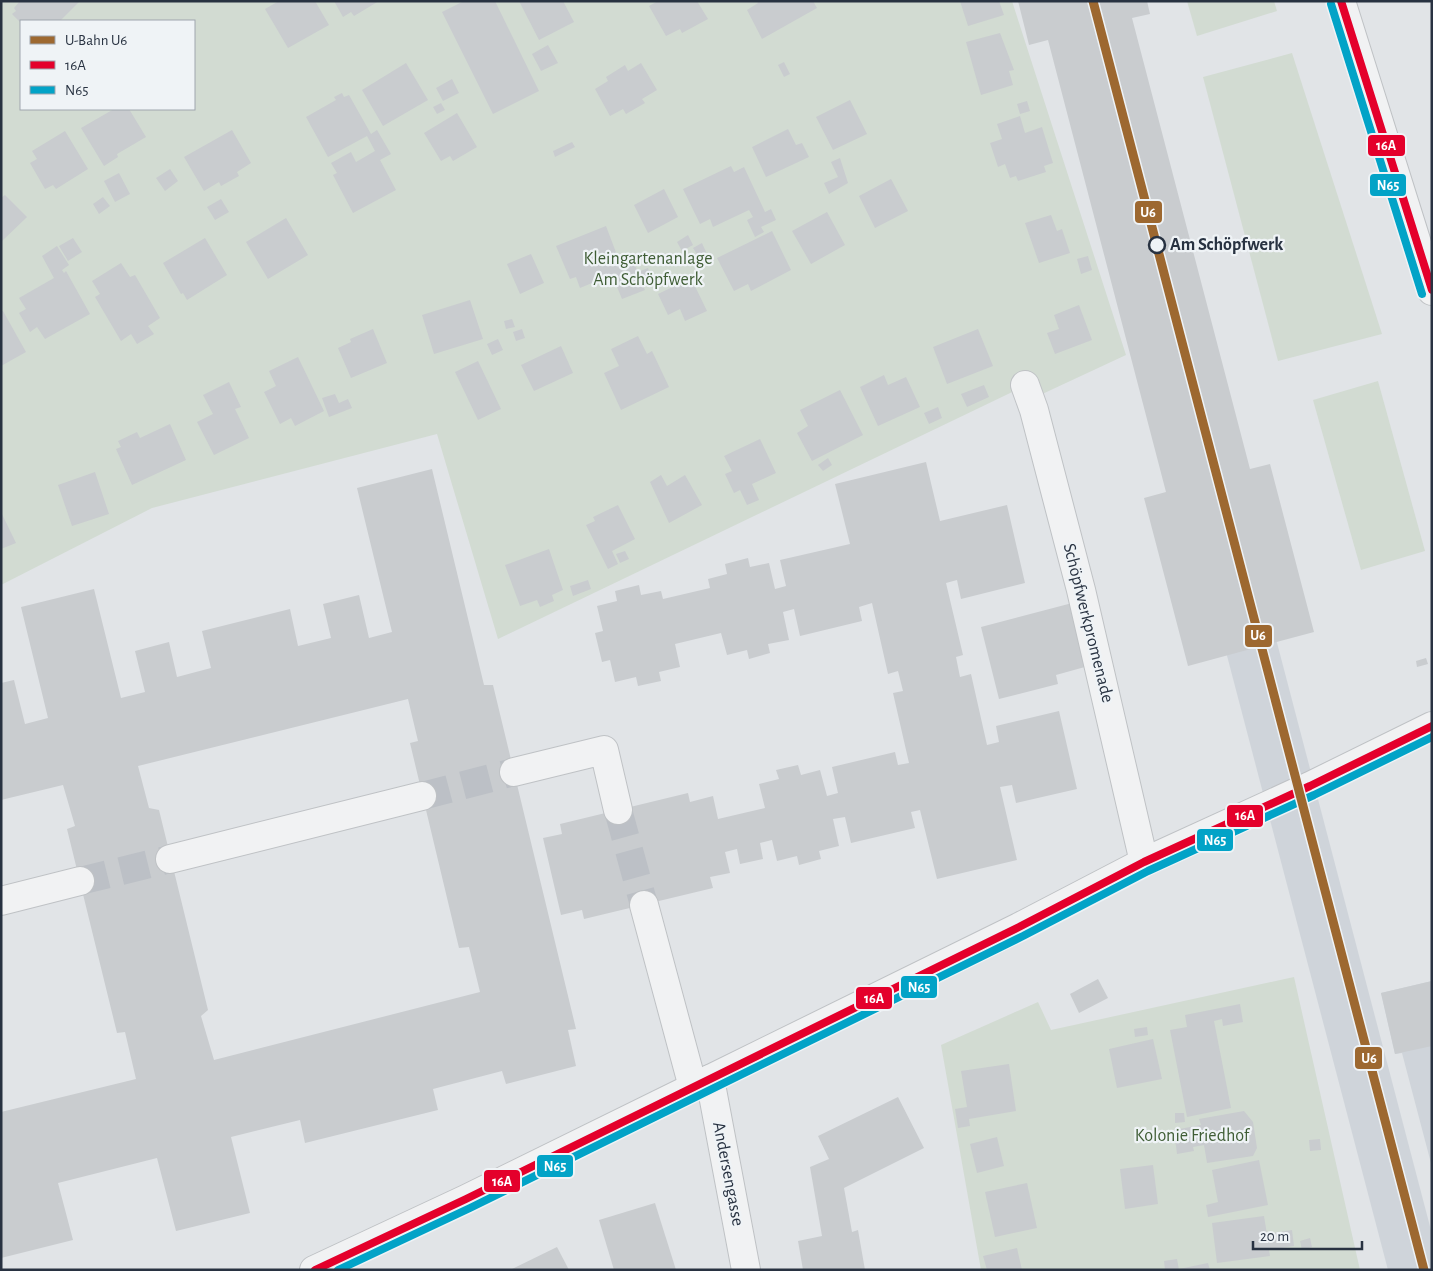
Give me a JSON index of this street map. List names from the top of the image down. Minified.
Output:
{"streets":{"street":["Schöpfwerkpromenade","Andersengasse"]},"parks":["Kleingartenanlage Am Schöpfwerk","Kolonie Friedhof"],"places":["Am Schöpfwerk"],"lines":["metro line U6","transit line 16A","transit line N65"],"legend":["U-Bahn U6","16A","N65"],"scale_bar":"20 m"}
